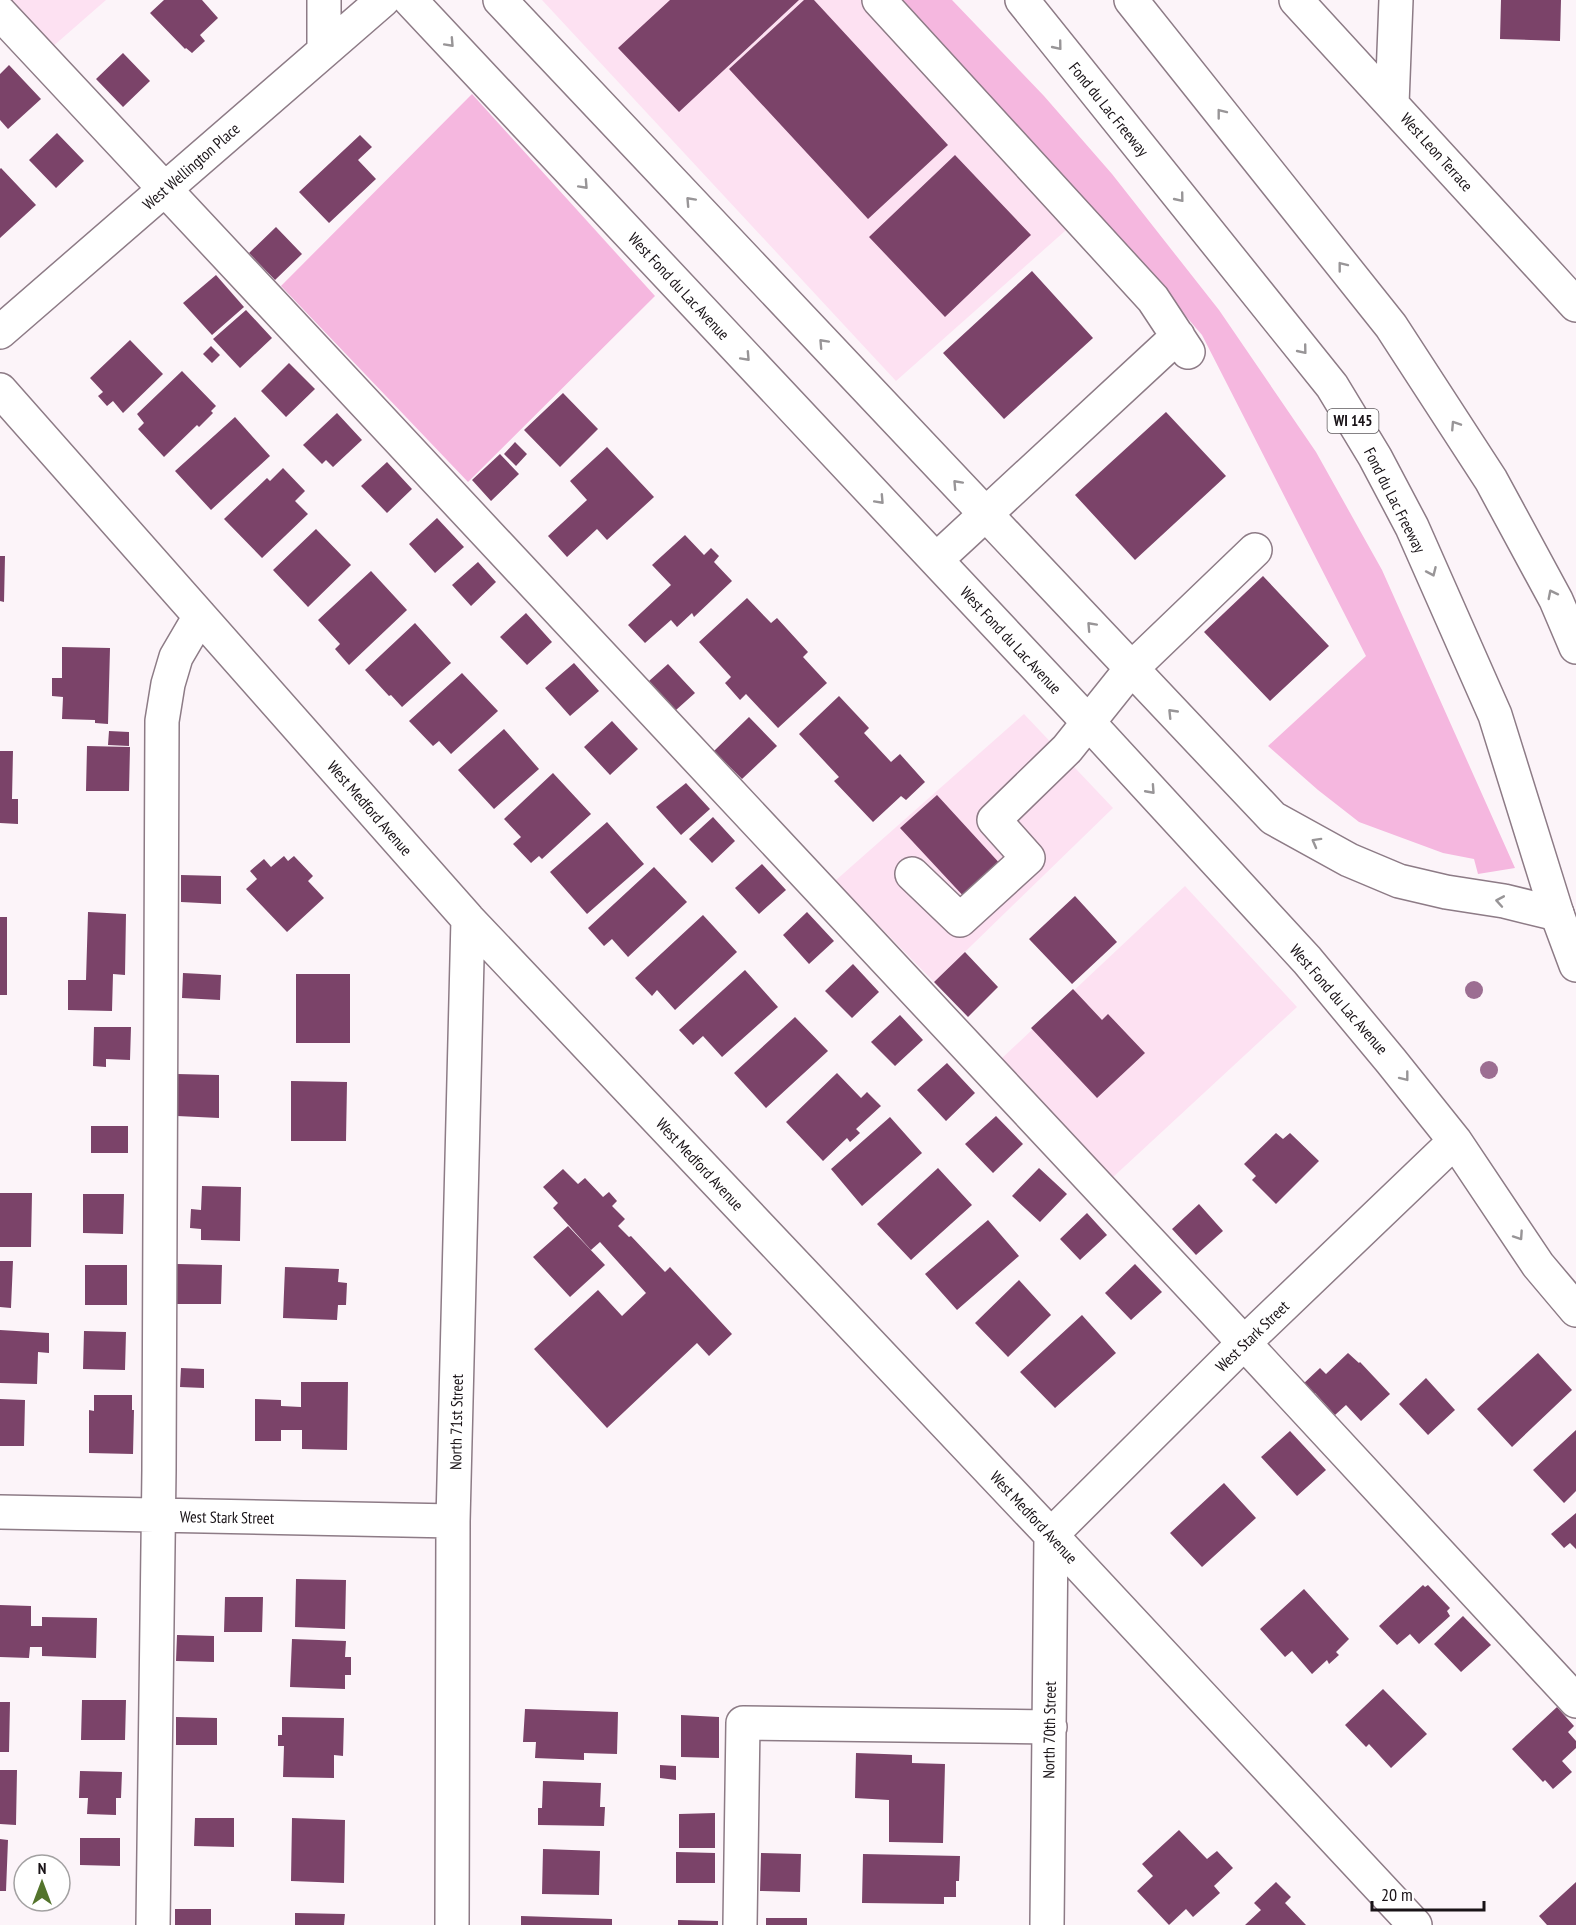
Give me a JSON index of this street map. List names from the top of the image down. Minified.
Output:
{"streets":{"main road":["Fond du Lac Freeway","West Leon Terrace","West Wellington Place","West Fond du Lac Avenue","WI 145","West Medford Avenue","West Stark Street","North 71st Street","North 70th Street"]},"crossings":[["Fond du Lac Freeway","WI 145"],["West Fond du Lac Avenue","West Stark Street"],["West Medford Avenue","West Stark Street"],["West Medford Avenue","North 71st Street"],["West Medford Avenue","North 70th Street"],["West Stark Street","North 71st Street"],["West Stark Street","North 70th Street"]],"scale_bar":"20 m","north":"top"}
